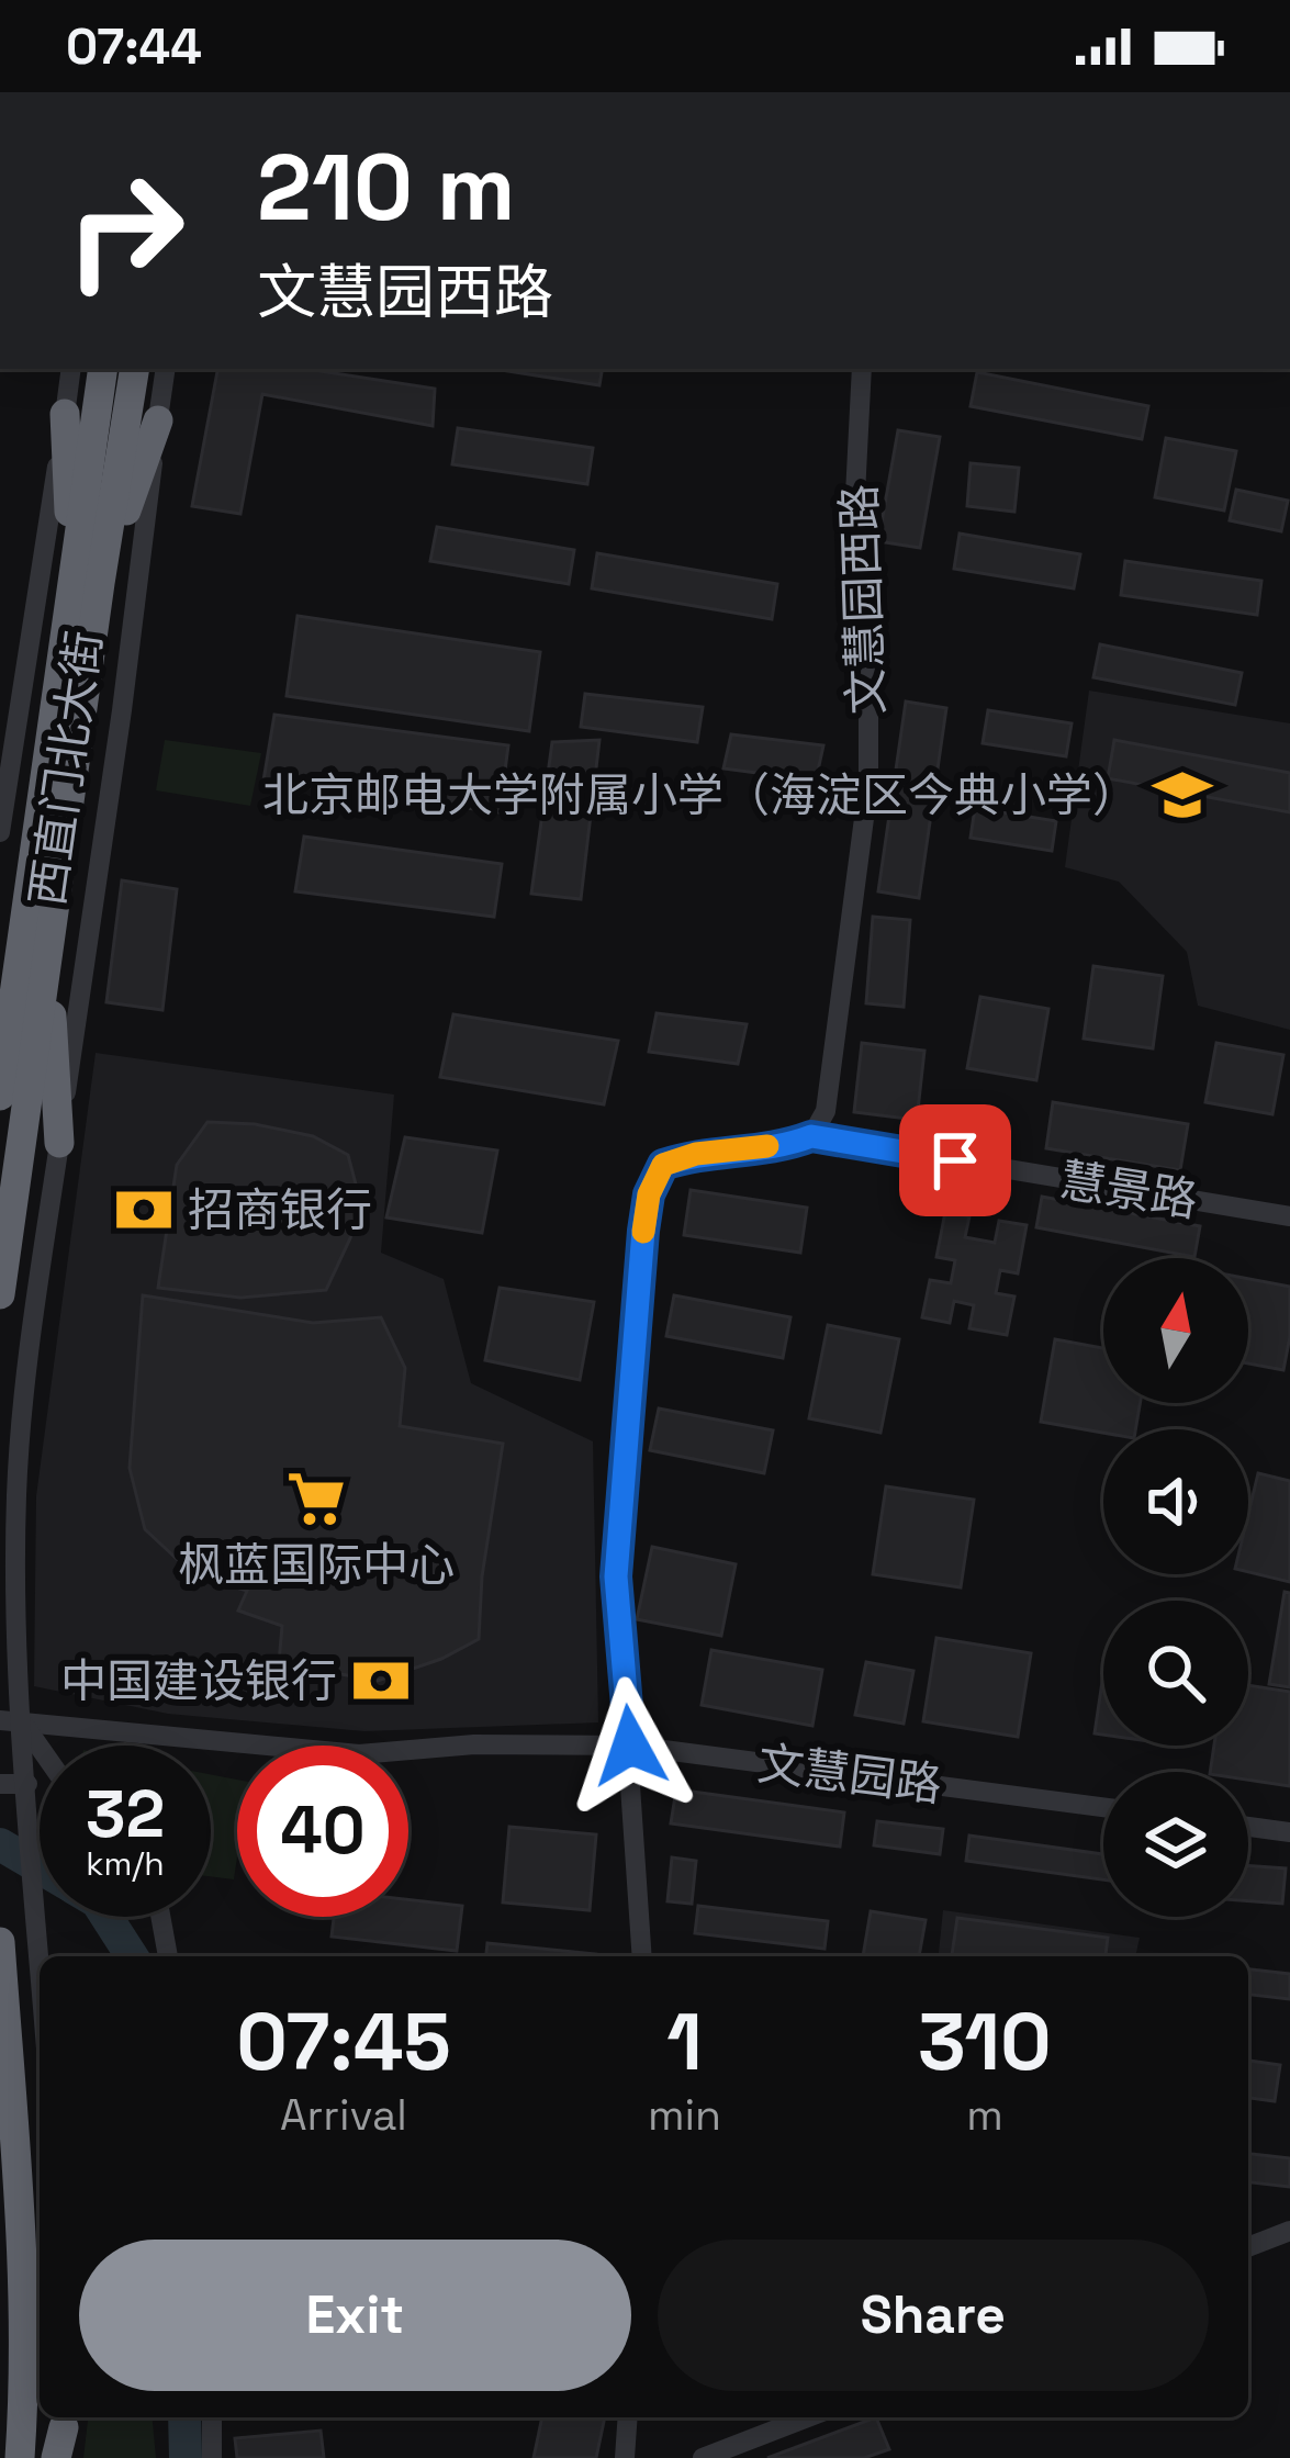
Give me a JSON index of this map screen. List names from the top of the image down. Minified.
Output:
{"streets":{"highway":["西直门北大街"],"street":["文慧园西路","慧景路","文慧园路"]},"crossings":[["文慧园西路","慧景路"],["西直门北大街","文慧园路"]],"places":{"school or university":["北京邮电大学附属小学（海淀区今典小学）"],"bank":["招商银行","中国建设银行"],"supermarket":["枫蓝国际中心"]},"north":"top","page":{"status":"07:44","turn":["210 m","文慧园西路"],"speed":"32 km/h","limit":"40","eta":["07:45","Arrival","1","min","310","m"],"buttons":["Exit","Share"]}}
